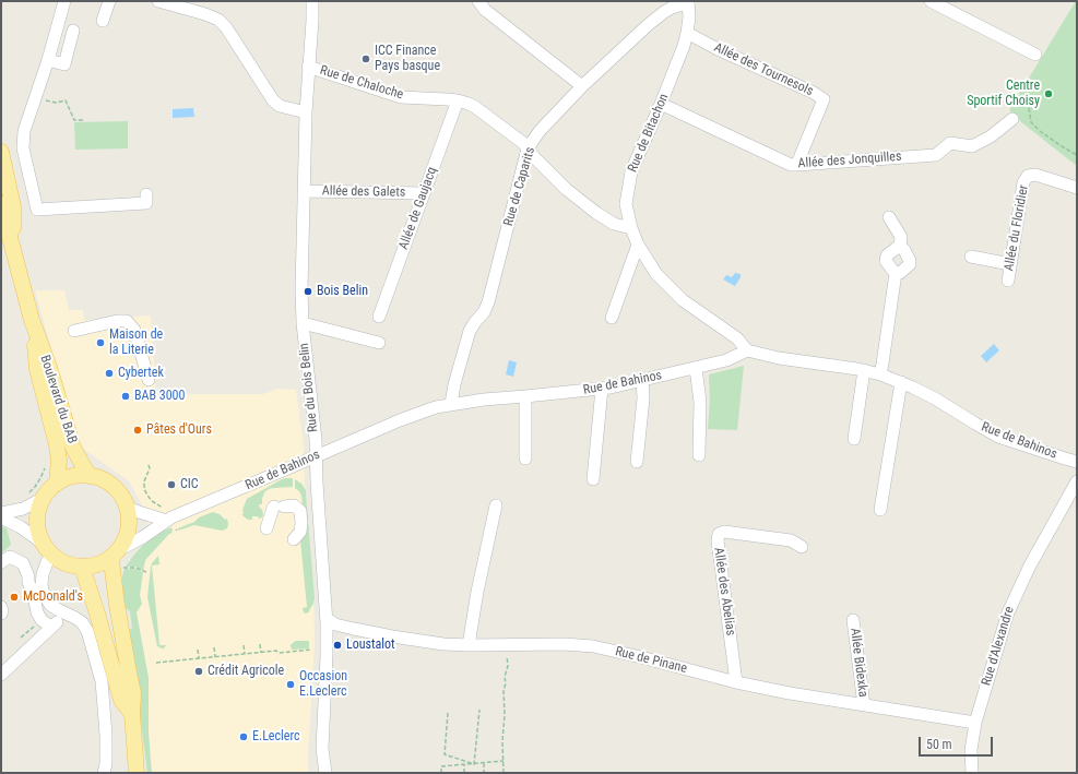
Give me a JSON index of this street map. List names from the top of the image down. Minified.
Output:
{"streets":{"main road":["Boulevard du BAB"],"street":["Allée des Tournesols","Rue de Chaloche","Rue de Bitachon","Allée des Jonquilles","Rue de Caparits","Allée des Galets","Allée de Gaujacq","Allée du Floridier","Rue de Bahinos","Rue du Bois Belin","Allée des Abelias","Rue d'Alexandre","Rue de Pinane","Allée Bidexka"]},"crossings":[["Allée des Tournesols","Rue de Bitachon"],["Allée des Tournesols","Allée des Jonquilles"],["Rue de Chaloche","Rue de Bitachon"],["Rue de Chaloche","Rue de Caparits"],["Rue de Chaloche","Allée de Gaujacq"],["Rue de Chaloche","Rue du Bois Belin"],["Rue de Bitachon","Allée des Jonquilles"],["Rue de Bitachon","Rue de Caparits"],["Rue de Bitachon","Rue de Bahinos"],["Rue de Caparits","Rue de Bahinos"],["Allée des Galets","Allée de Gaujacq"],["Allée des Galets","Rue du Bois Belin"],["Rue de Bahinos","Rue du Bois Belin"],["Rue de Bahinos","Boulevard du BAB"],["Rue du Bois Belin","Rue de Pinane"],["Allée des Abelias","Rue de Pinane"],["Rue d'Alexandre","Rue de Pinane"],["Rue de Pinane","Allée Bidexka"]],"places":["ICC Finance Pays basque","Centre Sportif Choisy","Bois Belin","Maison de la Literie","Cybertek","BAB 3000","Pâtes d'Ours","CIC","McDonald's","Loustalot","Crédit Agricole","Occasion E.Leclerc","E.Leclerc"],"scale_bar":"50 m"}
